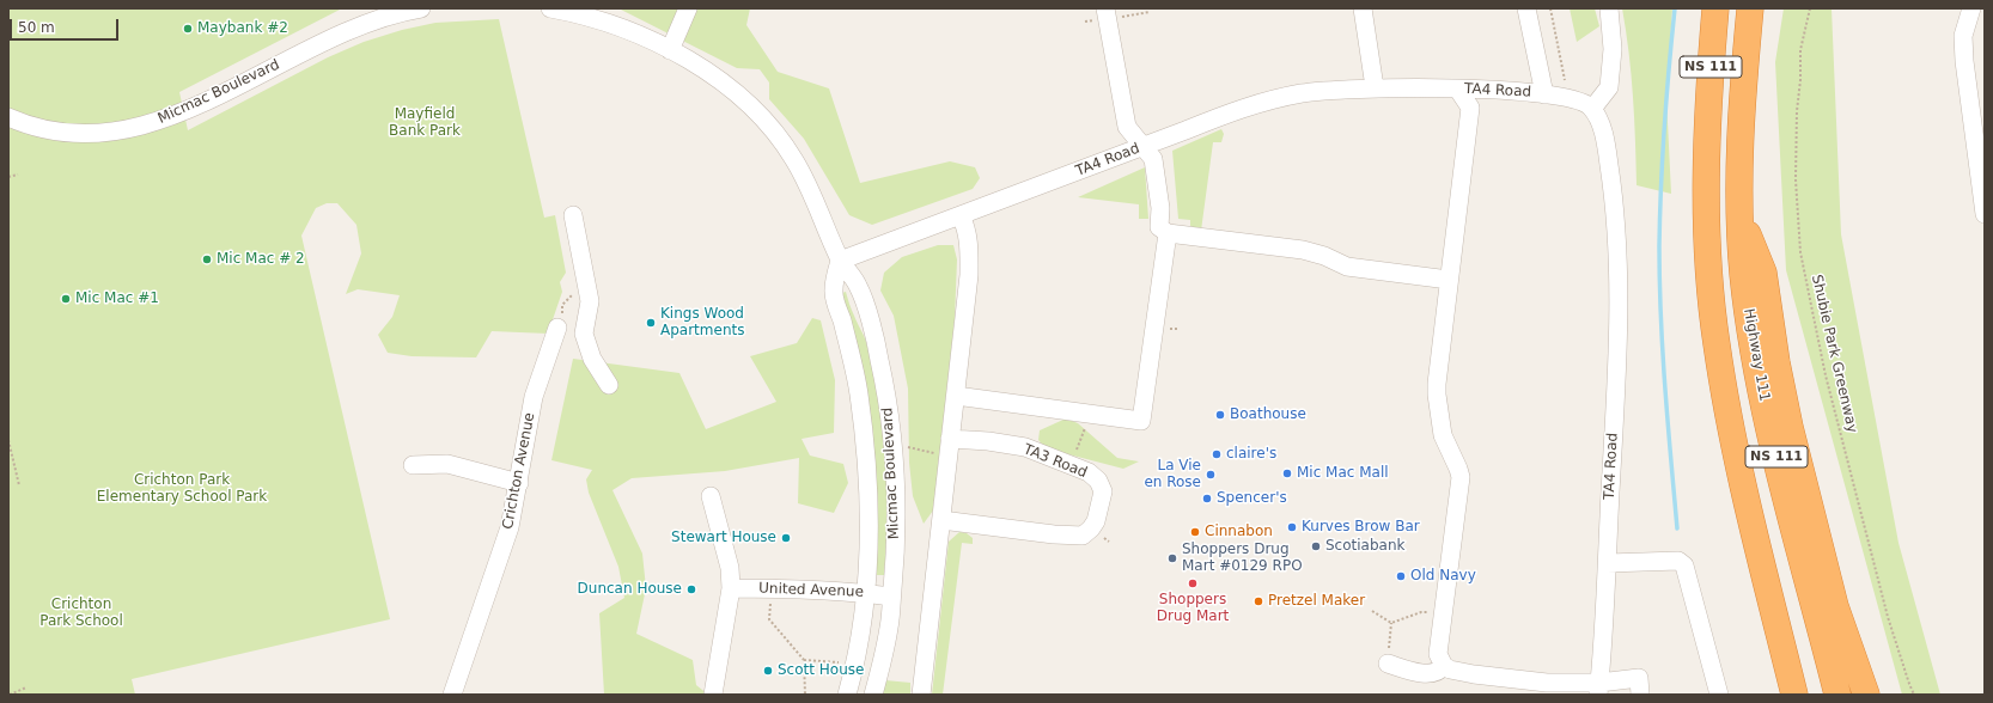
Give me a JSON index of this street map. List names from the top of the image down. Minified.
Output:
{"streets":{"highway":["NS 111","Highway 111"],"street":["TA4 Road","Micmac Boulevard","TA3 Road","Crichton Avenue","United Avenue"],"path":["Shubie Park Greenway"]},"crossings":[["TA4 Road","Micmac Boulevard"],["Micmac Boulevard","United Avenue"]],"parks":["Mayfield Bank Park","Crichton Park Elementary School Park","Crichton Park School"],"places":["Maybank #2","Mic Mac # 2","Mic Mac #1","Kings Wood Apartments","Boathouse","claire's","Mic Mac Mall","La Vie en Rose","Spencer's","Kurves Brow Bar","Cinnabon","Stewart House","Scotiabank","Shoppers Drug Mart #0129 RPO","Old Navy","Shoppers Drug Mart","Duncan House","Pretzel Maker","Scott House"],"scale_bar":"50 m"}
